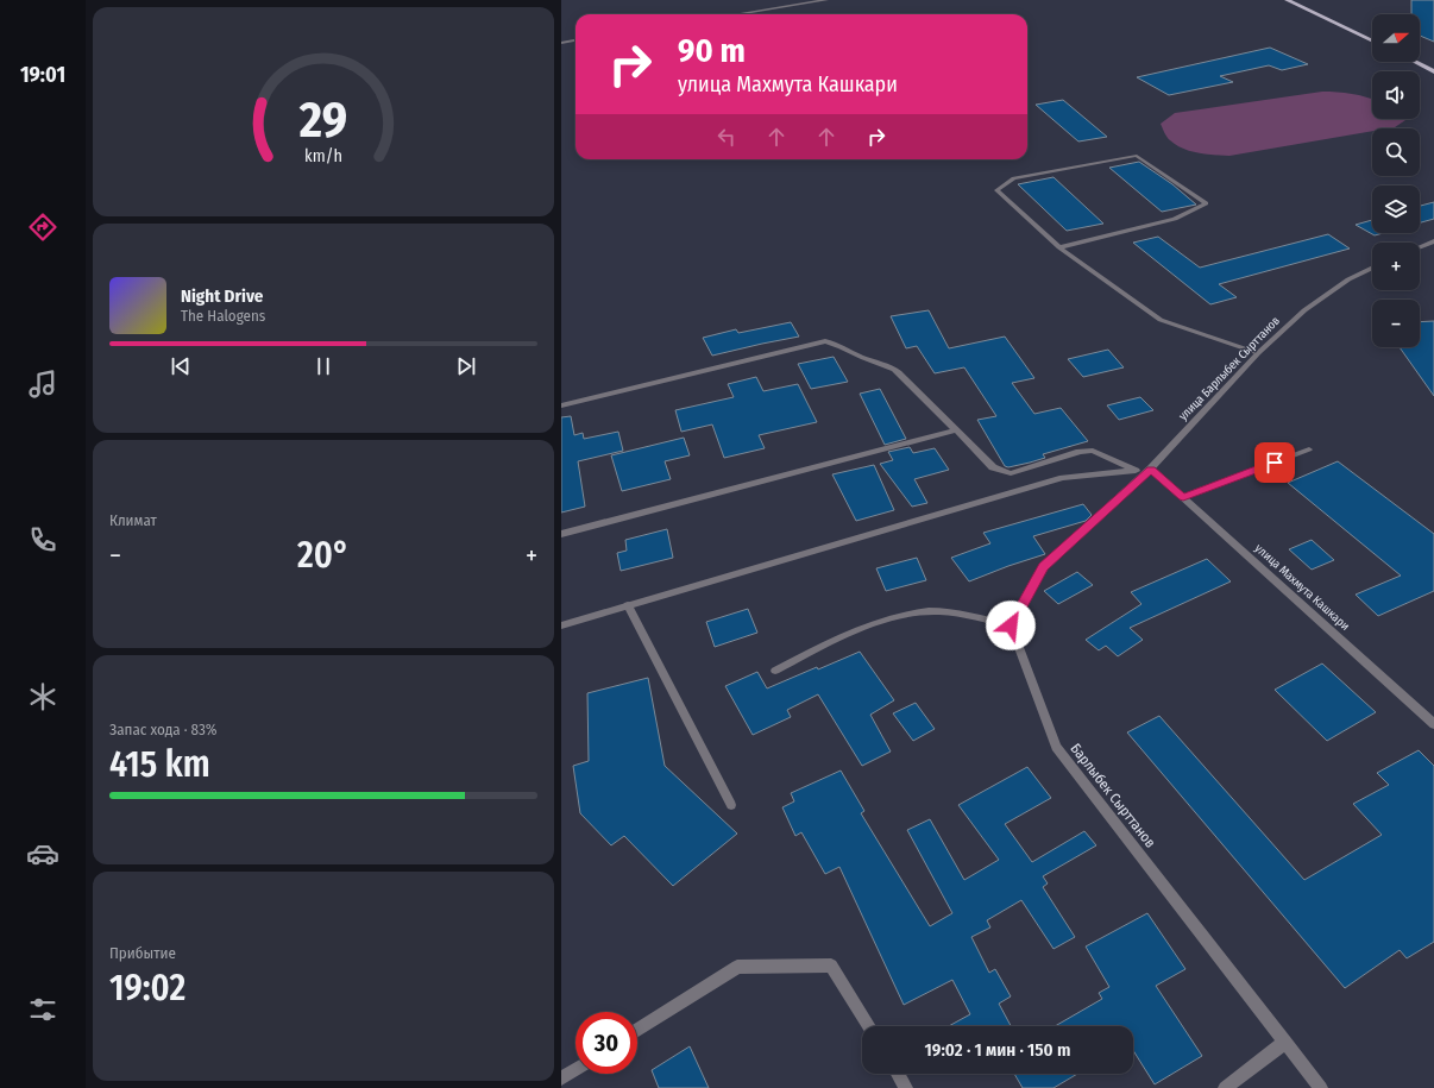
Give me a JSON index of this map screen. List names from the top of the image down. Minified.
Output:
{"streets":{"street":["улица Барлыбек Сырттанов","улица Махмута Кашкари","Барлыбек Сырттанов"]},"crossings":[["улица Барлыбек Сырттанов","улица Махмута Кашкари"]],"north":"right","page":{"tabs":"19:01","map_buttons":["+","−"],"turn":["90 m","улица Махмута Кашкари"],"song":["Night Drive","The Halogens"],"tile":["Климат",["Запас хода · 83%","415 km"],["Прибытие","19:02"]],"heat":["−","20°","+"],"limit":"30","trip":"19:02 · 1 мин · 150 m","gauge":["29","km/h"]}}
